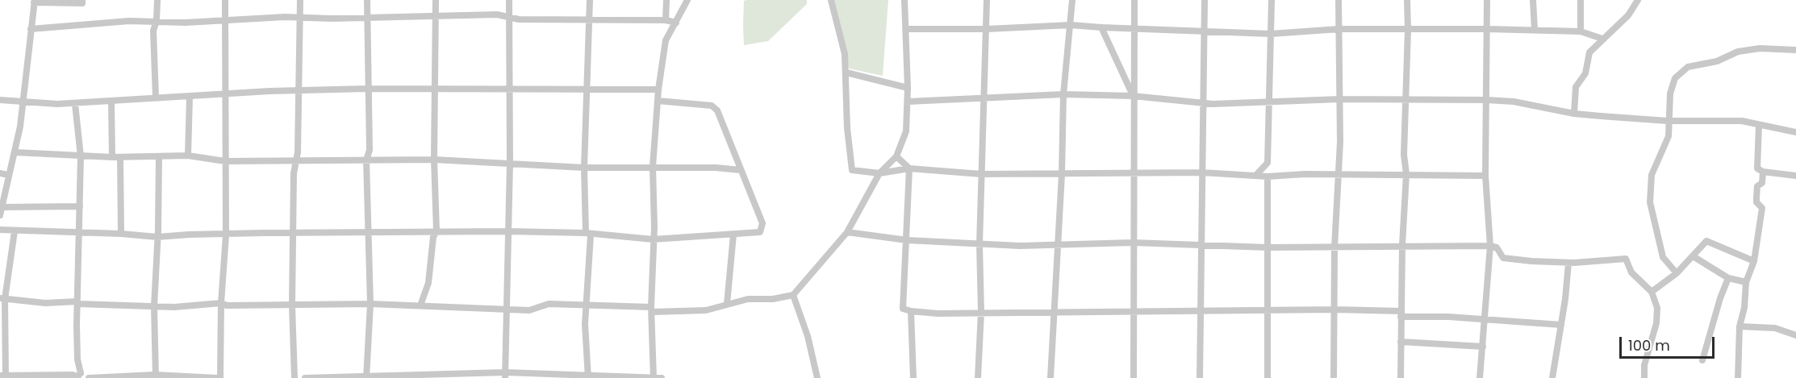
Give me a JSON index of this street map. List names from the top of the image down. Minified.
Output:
{"scale_bar":"100 m"}
